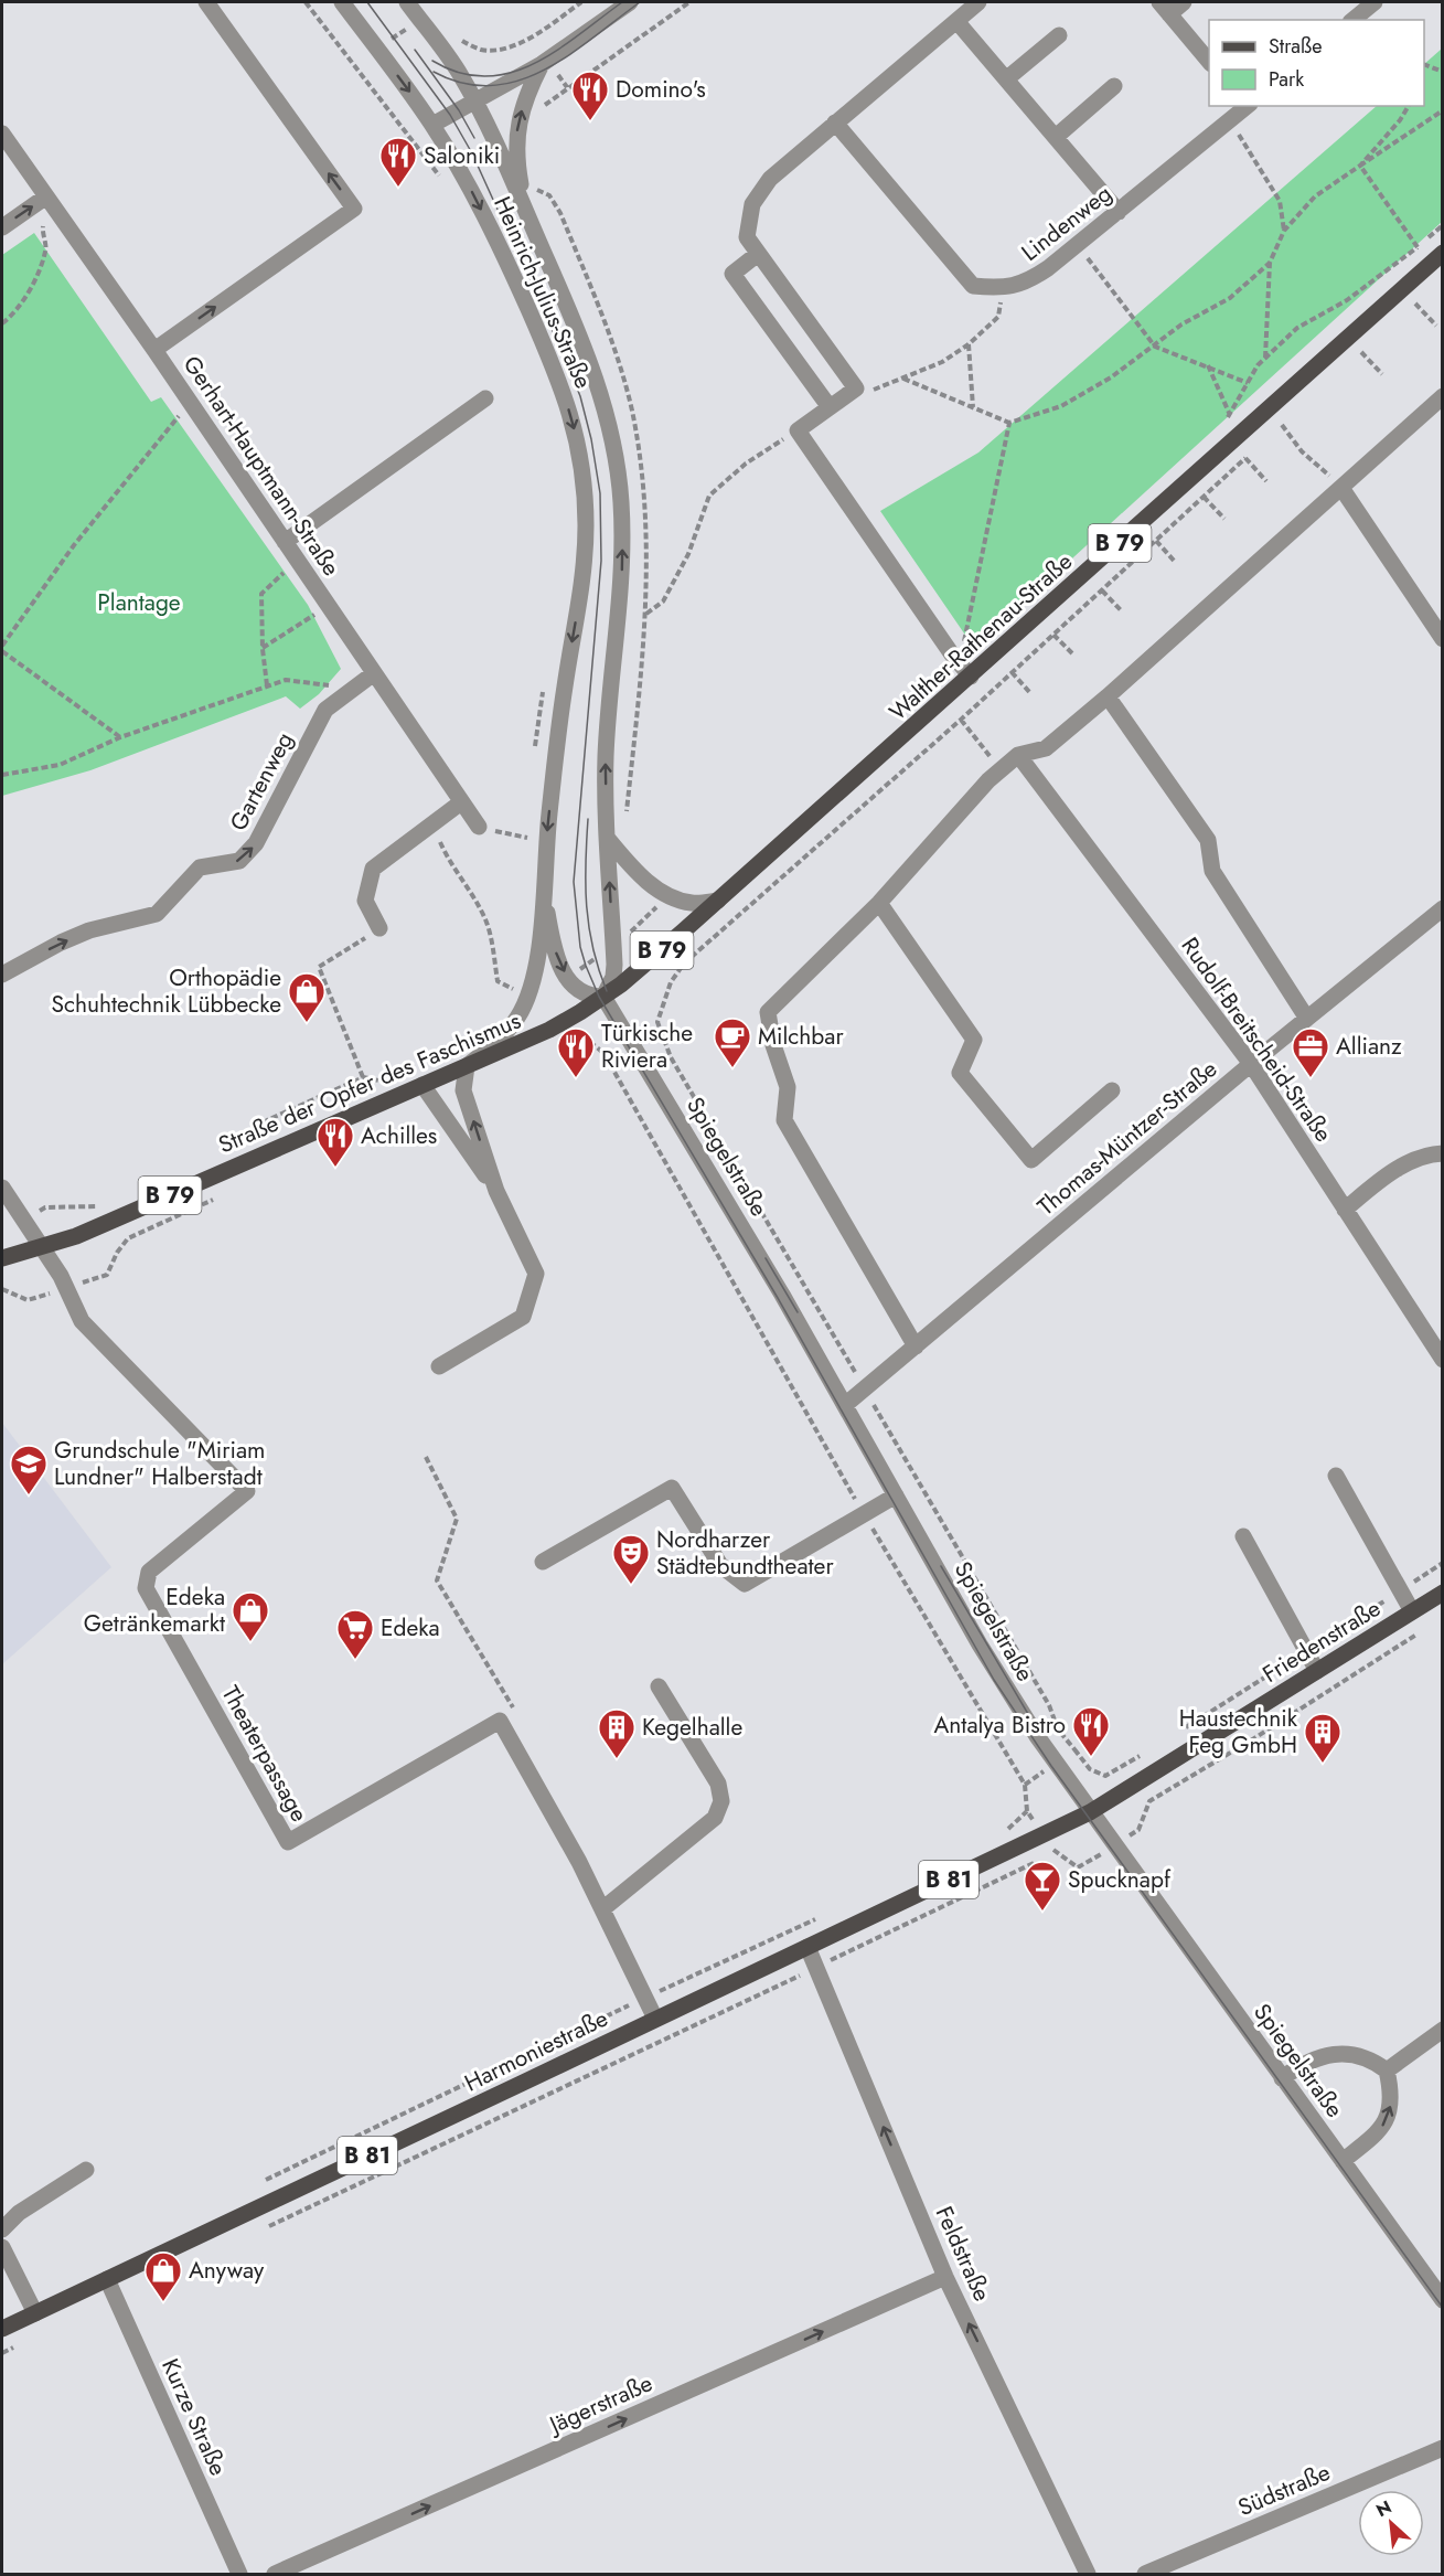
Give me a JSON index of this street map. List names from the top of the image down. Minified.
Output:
{"streets":{"main road":["B 79","Walther-Rathenau-Straße","Straße der Opfer des Faschismus","Friedenstraße","B 81","Harmoniestraße"],"street":["Lindenweg","Heinrich-Julius-Straße","Gerhart-Hauptmann-Straße","Gartenweg","Rudolf-Breitscheid-Straße","Thomas-Müntzer-Straße","Spiegelstraße","Theaterpassage","Feldstraße","Jägerstraße","Kurze Straße","Südstraße"]},"crossings":[["Heinrich-Julius-Straße","Walther-Rathenau-Straße"],["Heinrich-Julius-Straße","Straße der Opfer des Faschismus"],["Heinrich-Julius-Straße","Spiegelstraße"],["Gerhart-Hauptmann-Straße","Gartenweg"],["Walther-Rathenau-Straße","Straße der Opfer des Faschismus"],["Walther-Rathenau-Straße","Spiegelstraße"],["Rudolf-Breitscheid-Straße","Thomas-Müntzer-Straße"],["Straße der Opfer des Faschismus","Spiegelstraße"],["Straße der Opfer des Faschismus","Theaterpassage"],["Thomas-Müntzer-Straße","Spiegelstraße"],["Spiegelstraße","Friedenstraße"],["Spiegelstraße","Harmoniestraße"],["Friedenstraße","Harmoniestraße"],["Theaterpassage","Harmoniestraße"],["Harmoniestraße","Feldstraße"],["Harmoniestraße","Kurze Straße"],["Feldstraße","Jägerstraße"]],"one_way":["Gartenweg","Feldstraße","Jägerstraße"],"parks":["Plantage"],"places":{"restaurant":["Domino's","Saloniki","Türkische Riviera","Achilles","Antalya Bistro"],"shop":["Orthopädie Schuhtechnik Lübbecke","Edeka Getränkemarkt","Anyway"],"cafe":["Milchbar"],"office":["Allianz"],"school or university":["Grundschule \"Miriam Lundner\" Halberstadt"],"theatre":["Nordharzer Städtebundtheater"],"supermarket":["Edeka"],"building":["Kegelhalle","Haustechnik Feg GmbH"],"bar":["Spucknapf"]},"legend":["Straße","Park"],"north":"top left"}
